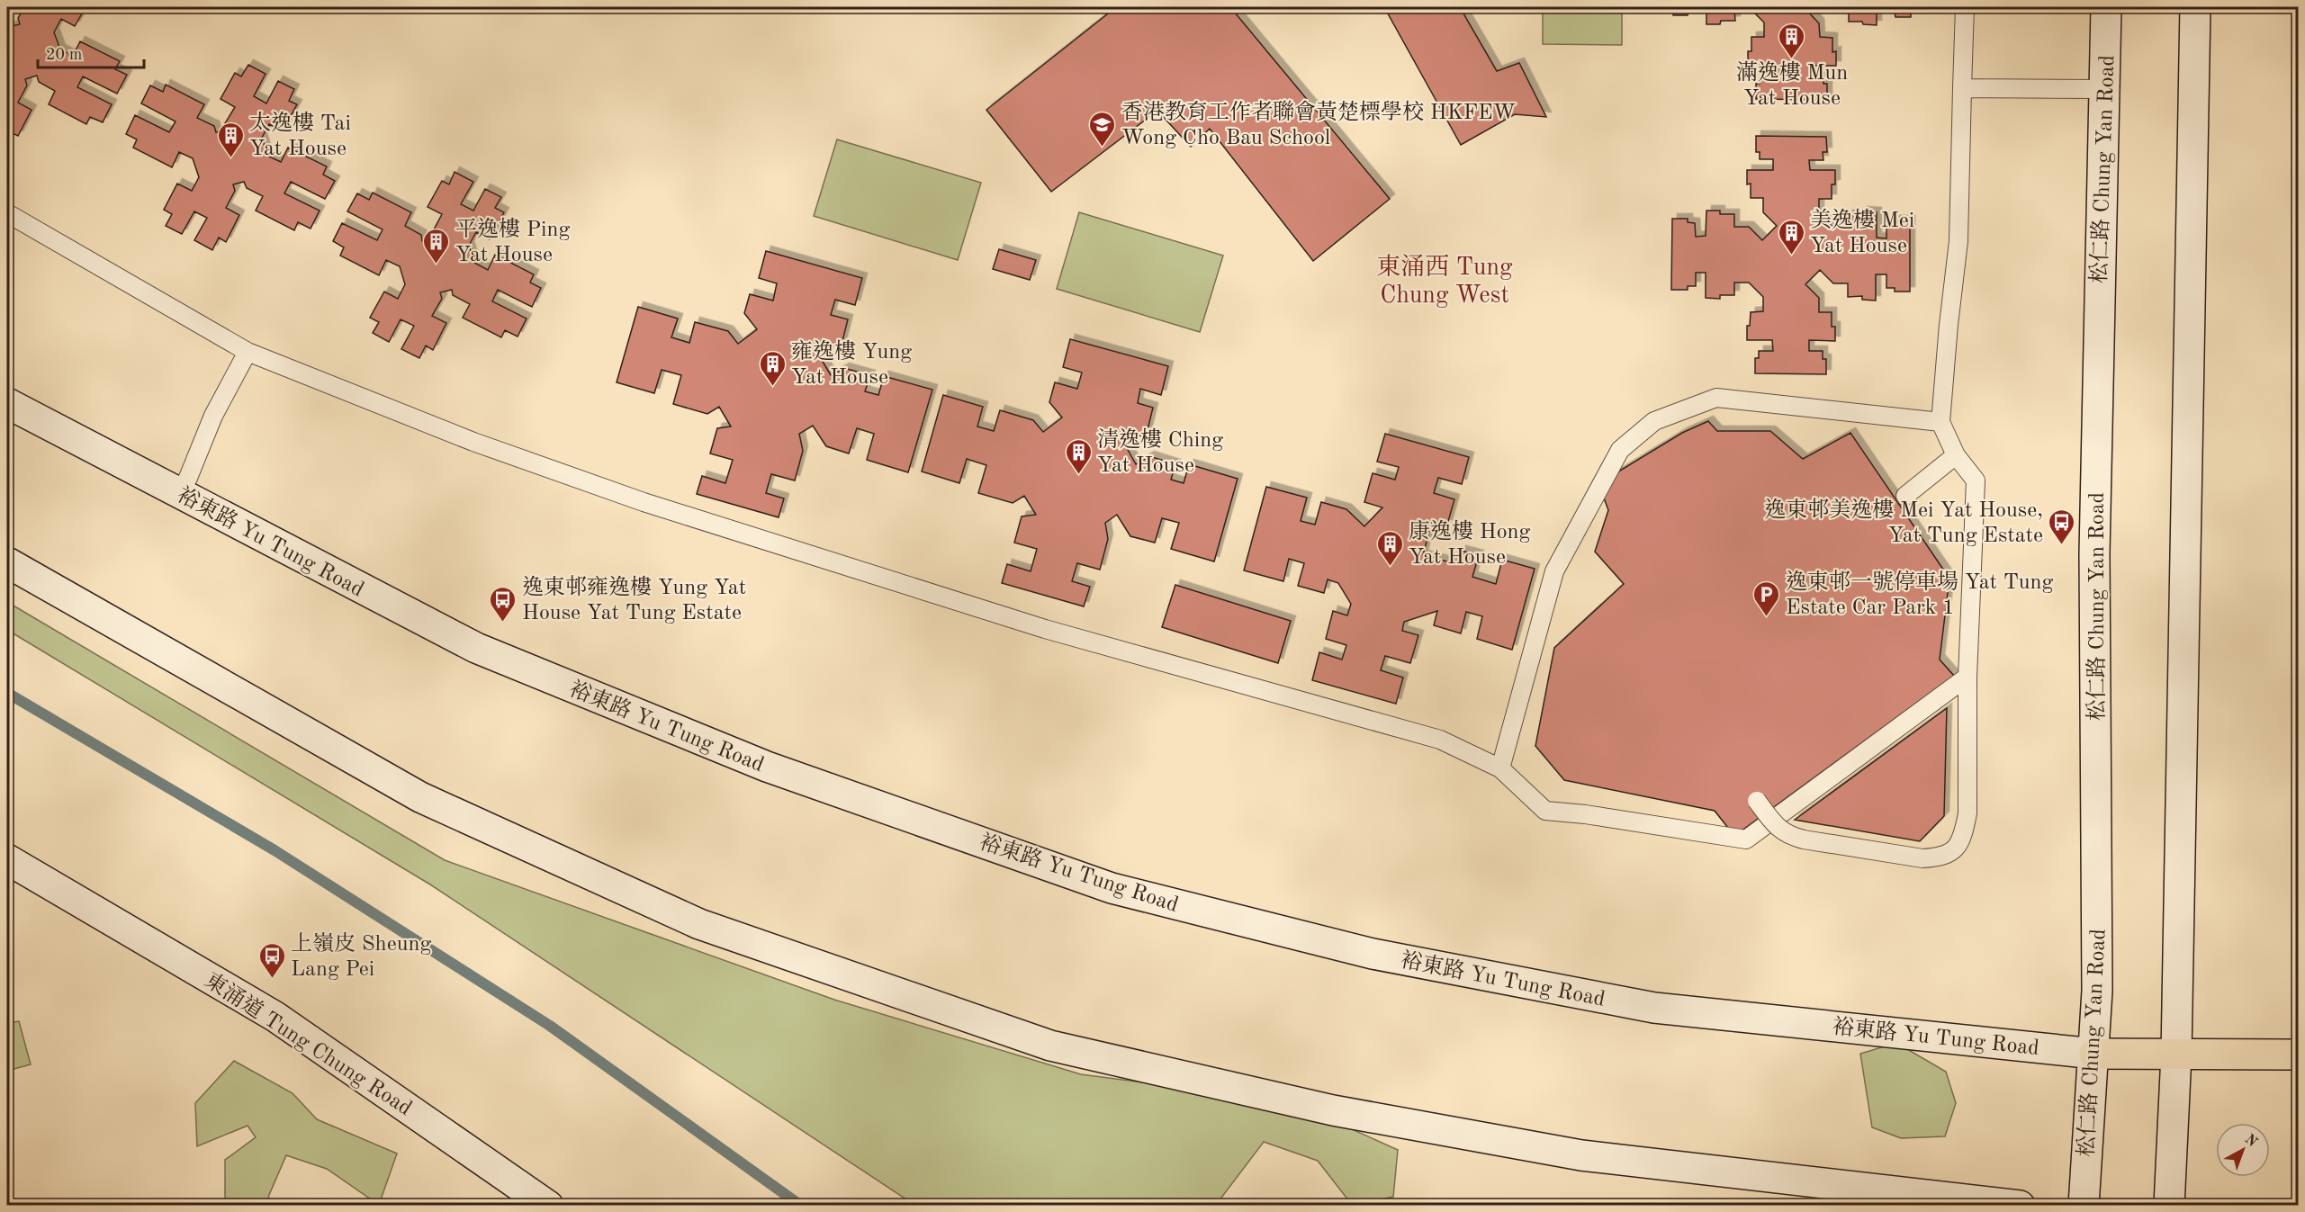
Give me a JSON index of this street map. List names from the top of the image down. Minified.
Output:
{"streets":{"main road":["松仁路 Chung Yan Road","裕東路 Yu Tung Road","東涌道 Tung Chung Road"]},"crossings":[["松仁路 Chung Yan Road","裕東路 Yu Tung Road"]],"districts":["東涌西 Tung Chung West"],"places":{"building":["滿逸樓 Mun Yat House","太逸樓 Tai Yat House","美逸樓 Mei Yat House","平逸樓 Ping Yat House","雍逸樓 Yung Yat House","清逸樓 Ching Yat House","康逸樓 Hong Yat House"],"school or university":["香港教育工作者聯會黃楚標學校 HKFEW Wong Cho Bau School"],"bus stop":["逸東邨美逸樓 Mei Yat House, Yat Tung Estate","逸東邨雍逸樓 Yung Yat House Yat Tung Estate","上嶺皮 Sheung Lang Pei"],"parking":["逸東邨一號停車場 Yat Tung Estate Car Park 1"]},"scale_bar":"20 m","north":"top right"}
